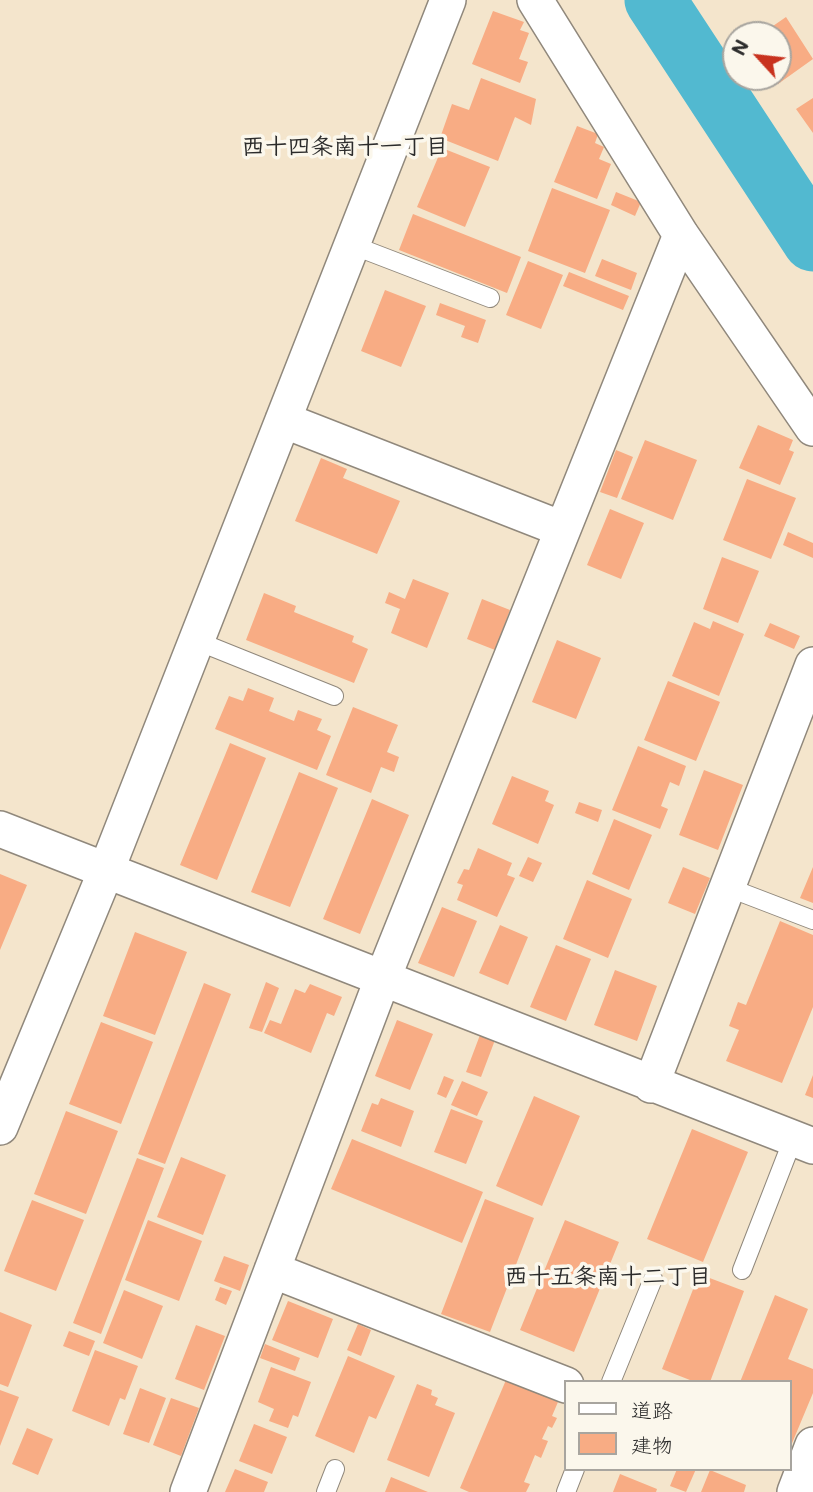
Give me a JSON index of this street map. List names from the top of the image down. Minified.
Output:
{"districts":["西十四条南十一丁目","西十五条南十二丁目"],"legend":["道路","建物"],"north":"top left"}
